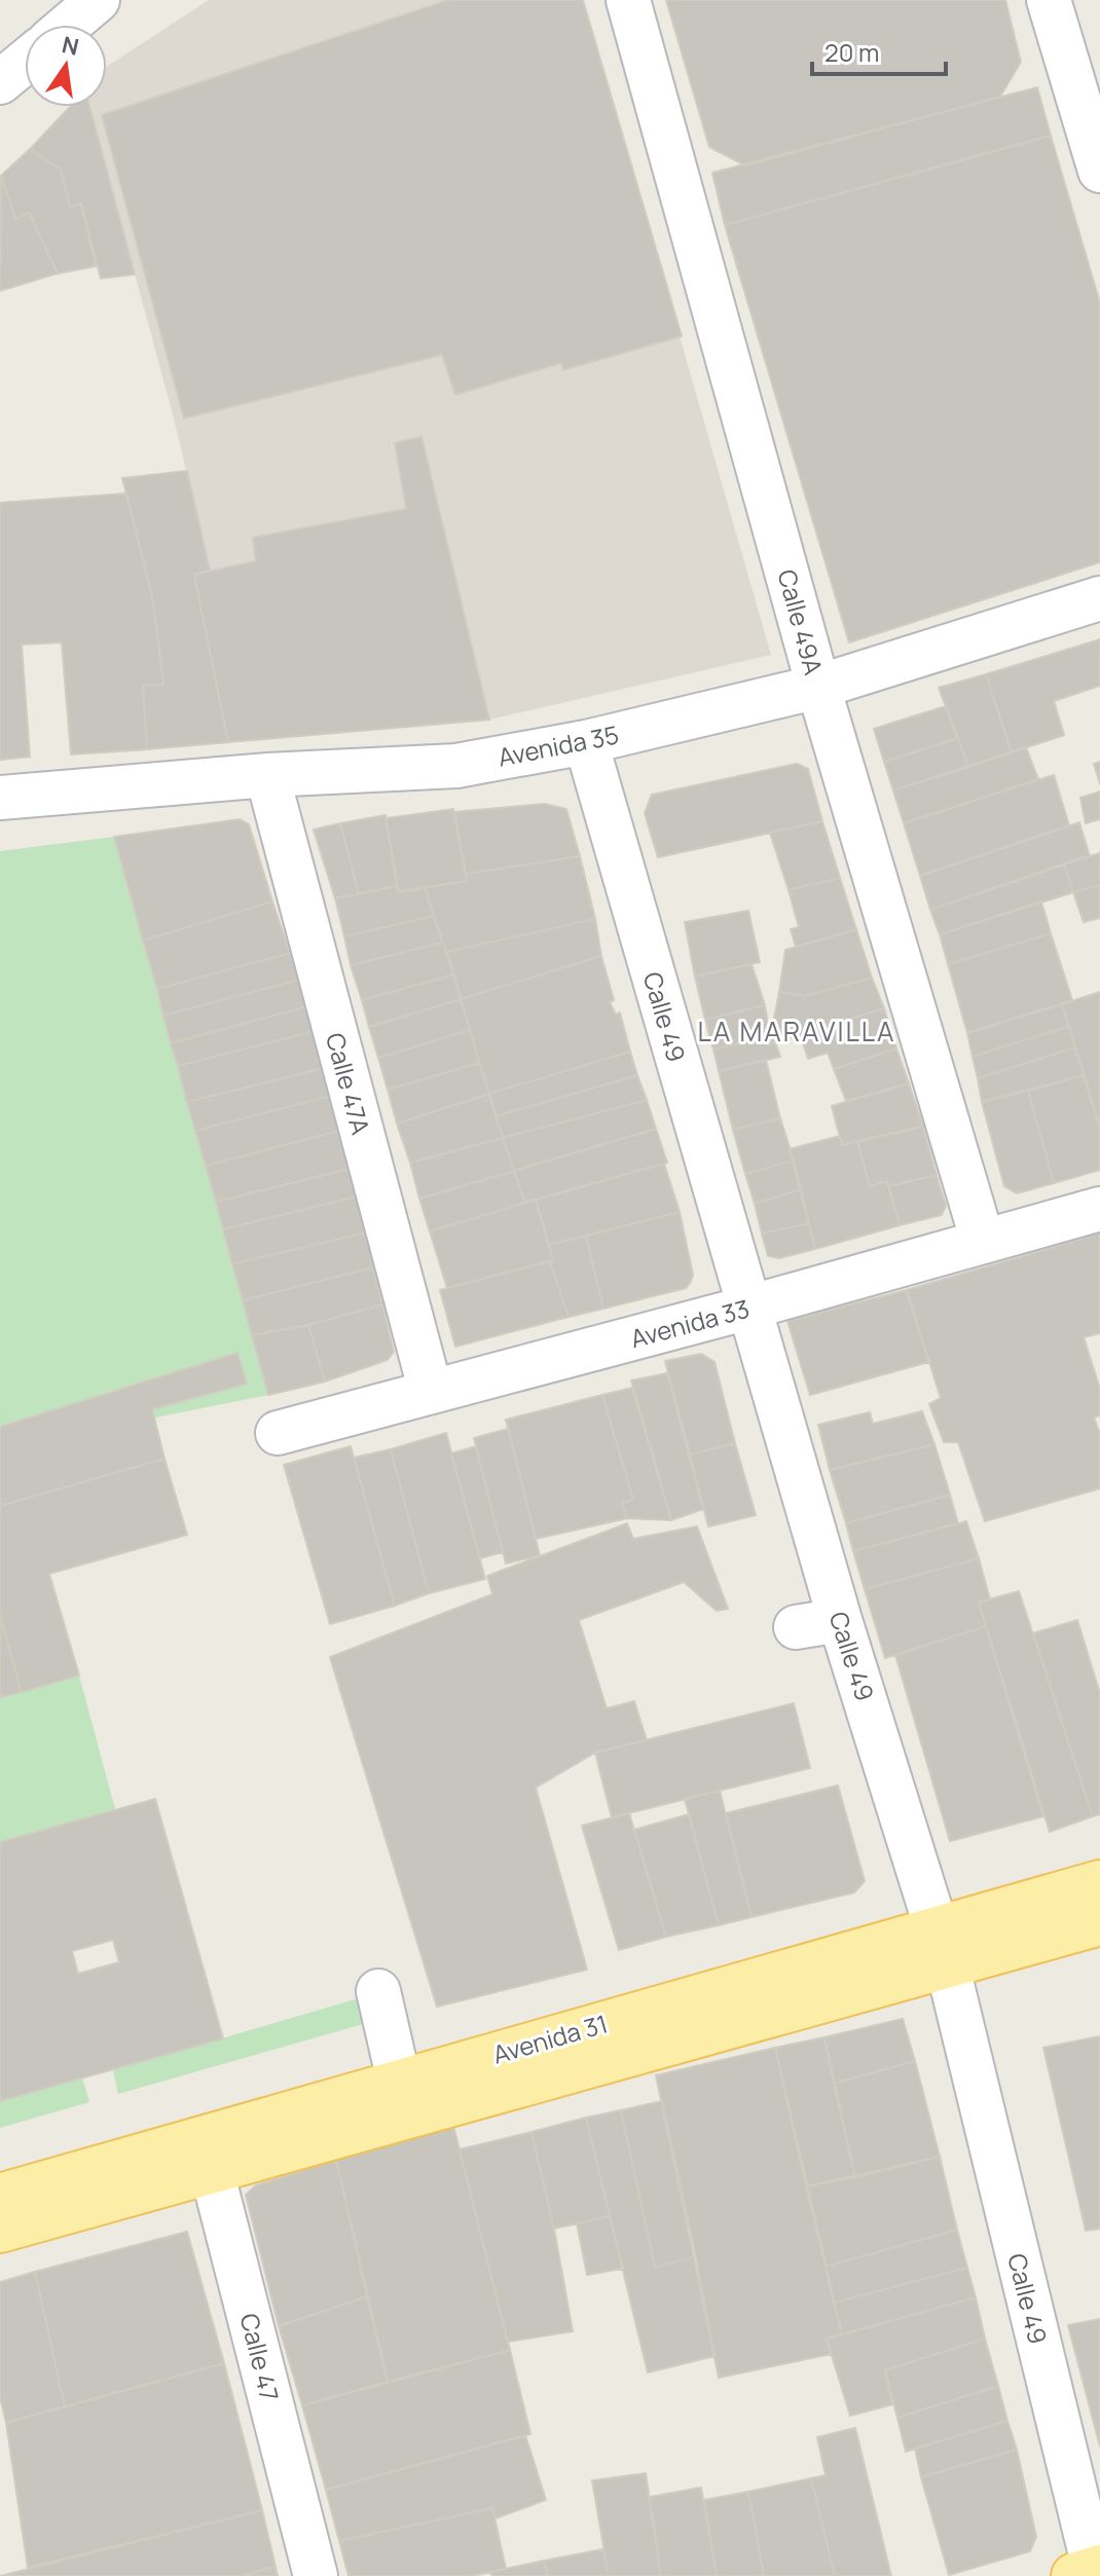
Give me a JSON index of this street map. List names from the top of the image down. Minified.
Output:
{"streets":{"main road":["Avenida 31"],"street":["Calle 49A","Avenida 35","Calle 49","Calle 47A","Avenida 33","Calle 47"]},"crossings":[["Calle 49A","Avenida 35"],["Calle 49A","Avenida 33"],["Avenida 35","Calle 49"],["Avenida 35","Calle 47A"],["Calle 49","Avenida 33"],["Calle 49","Avenida 31"],["Calle 47A","Avenida 33"],["Avenida 31","Calle 47"]],"districts":["LA MARAVILLA"],"scale_bar":"20 m","north":"top"}
